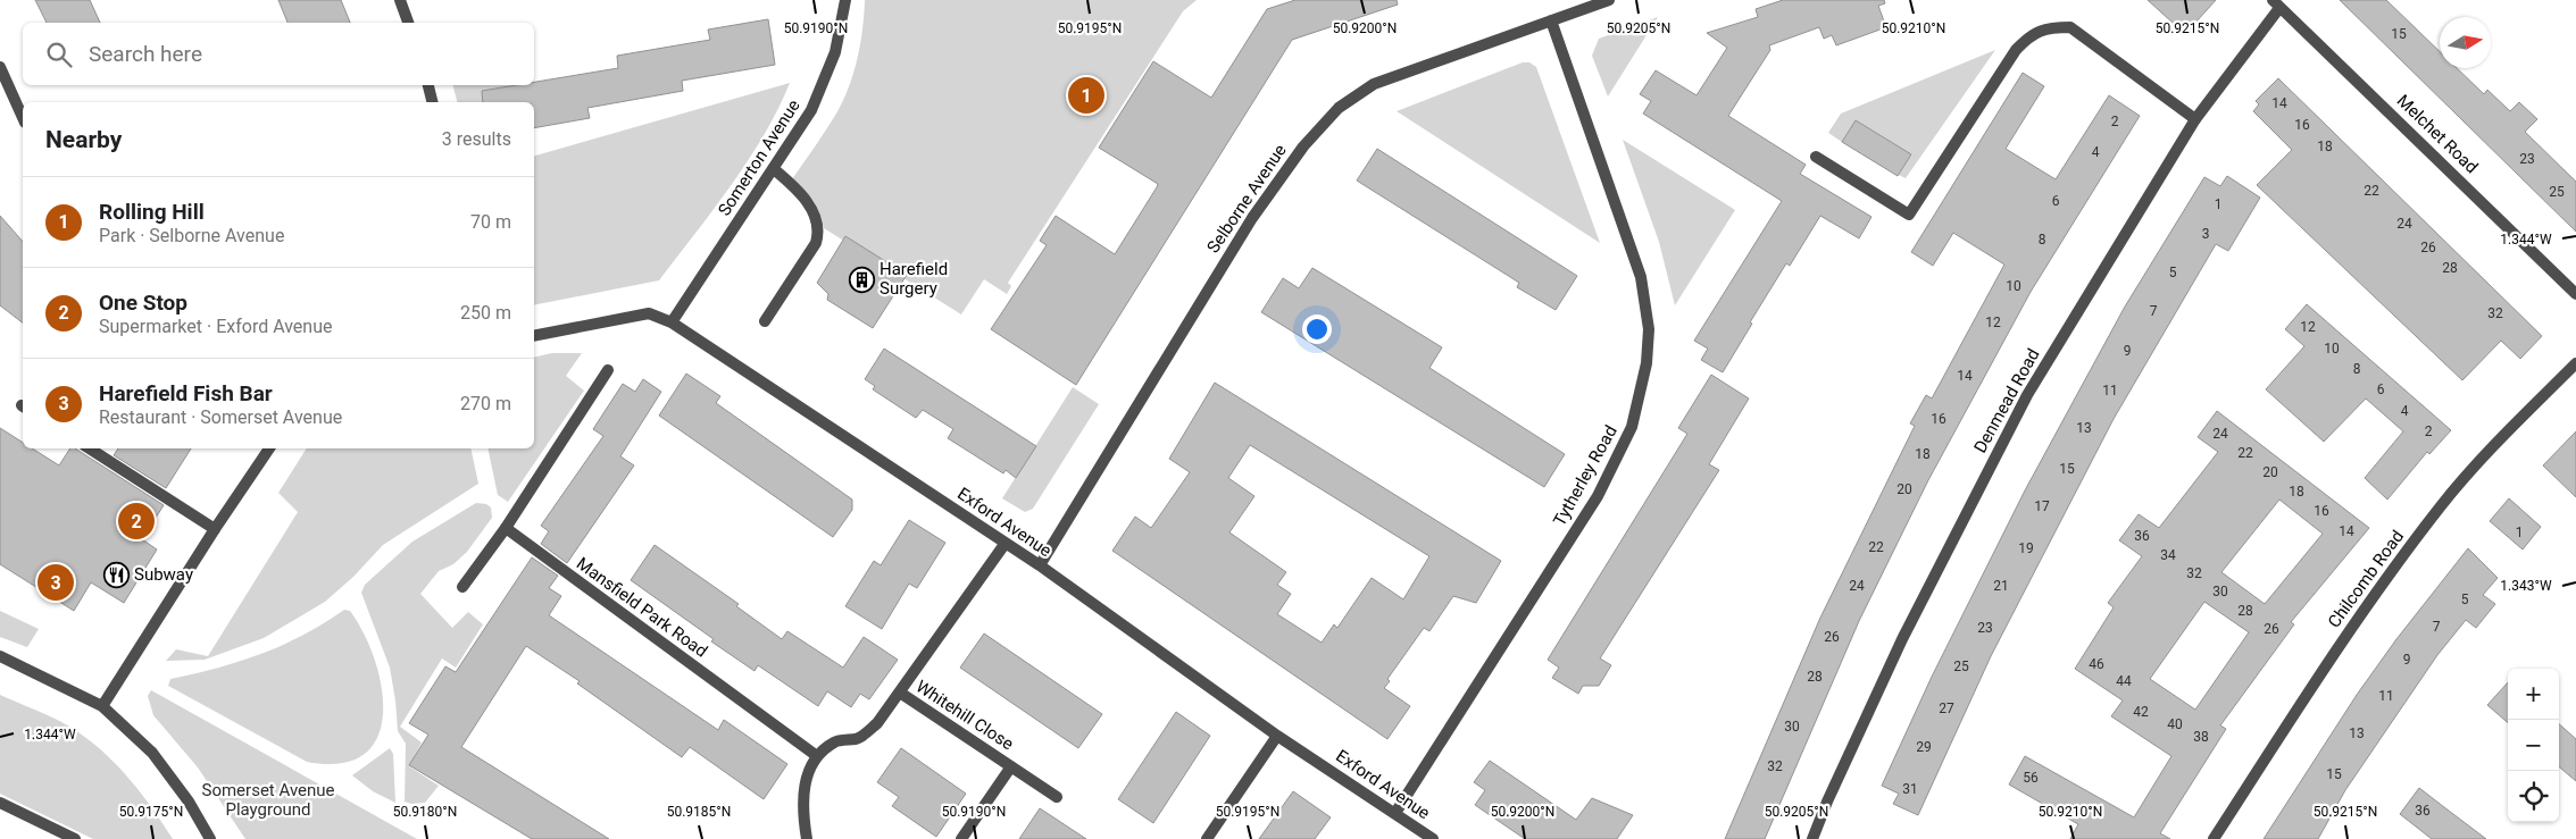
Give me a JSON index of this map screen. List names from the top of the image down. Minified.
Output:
{"streets":{"street":["Melchet Road","Somerton Avenue","Selborne Avenue","Denmead Road","Tytherley Road","Exford Avenue","Chilcomb Road","Mansfield Park Road","Whitehill Close"]},"crossings":[["Melchet Road","Denmead Road"],["Somerton Avenue","Exford Avenue"],["Selborne Avenue","Tytherley Road"],["Selborne Avenue","Exford Avenue"],["Tytherley Road","Exford Avenue"]],"parks":["Somerset Avenue Playground"],"places":{"building":["Harefield Surgery"],"restaurant":["Subway"]},"house_numbers":["15","14","2","16","18","4","23","22","25","6","1","24","3","8","26","28","5","10","7","32","12","12","10","9","8","14","6","11","4","16","13","2","24","22","18","15","20","20","18","17","16","14","1","36","22","19","34","32","24","21","30","5","28","7","23","26","26","9","46","25","28","44","11","27","42","40","30","13","38","29","32","15","56","31","36"],"north":"right","page":{"search":"Search here","pins":["1","2","3"],"heading":["Nearby","3 results"],"list":[{"mark":"1","name":"Rolling Hill","note":"Park · Selborne Avenue","value":"70 m"},{"mark":"2","name":"One Stop","note":"Supermarket · Exford Avenue","value":"250 m"},{"mark":"3","name":"Harefield Fish Bar","note":"Restaurant · Somerset Avenue","value":"270 m"}],"map_buttons":["+","−"]},"coordinates":["50.9190°N","50.9195°N","50.9200°N","50.9205°N","50.9210°N","50.9215°N","1.344°W","1.343°W","50.9175°N","50.9180°N","50.9185°N"]}
